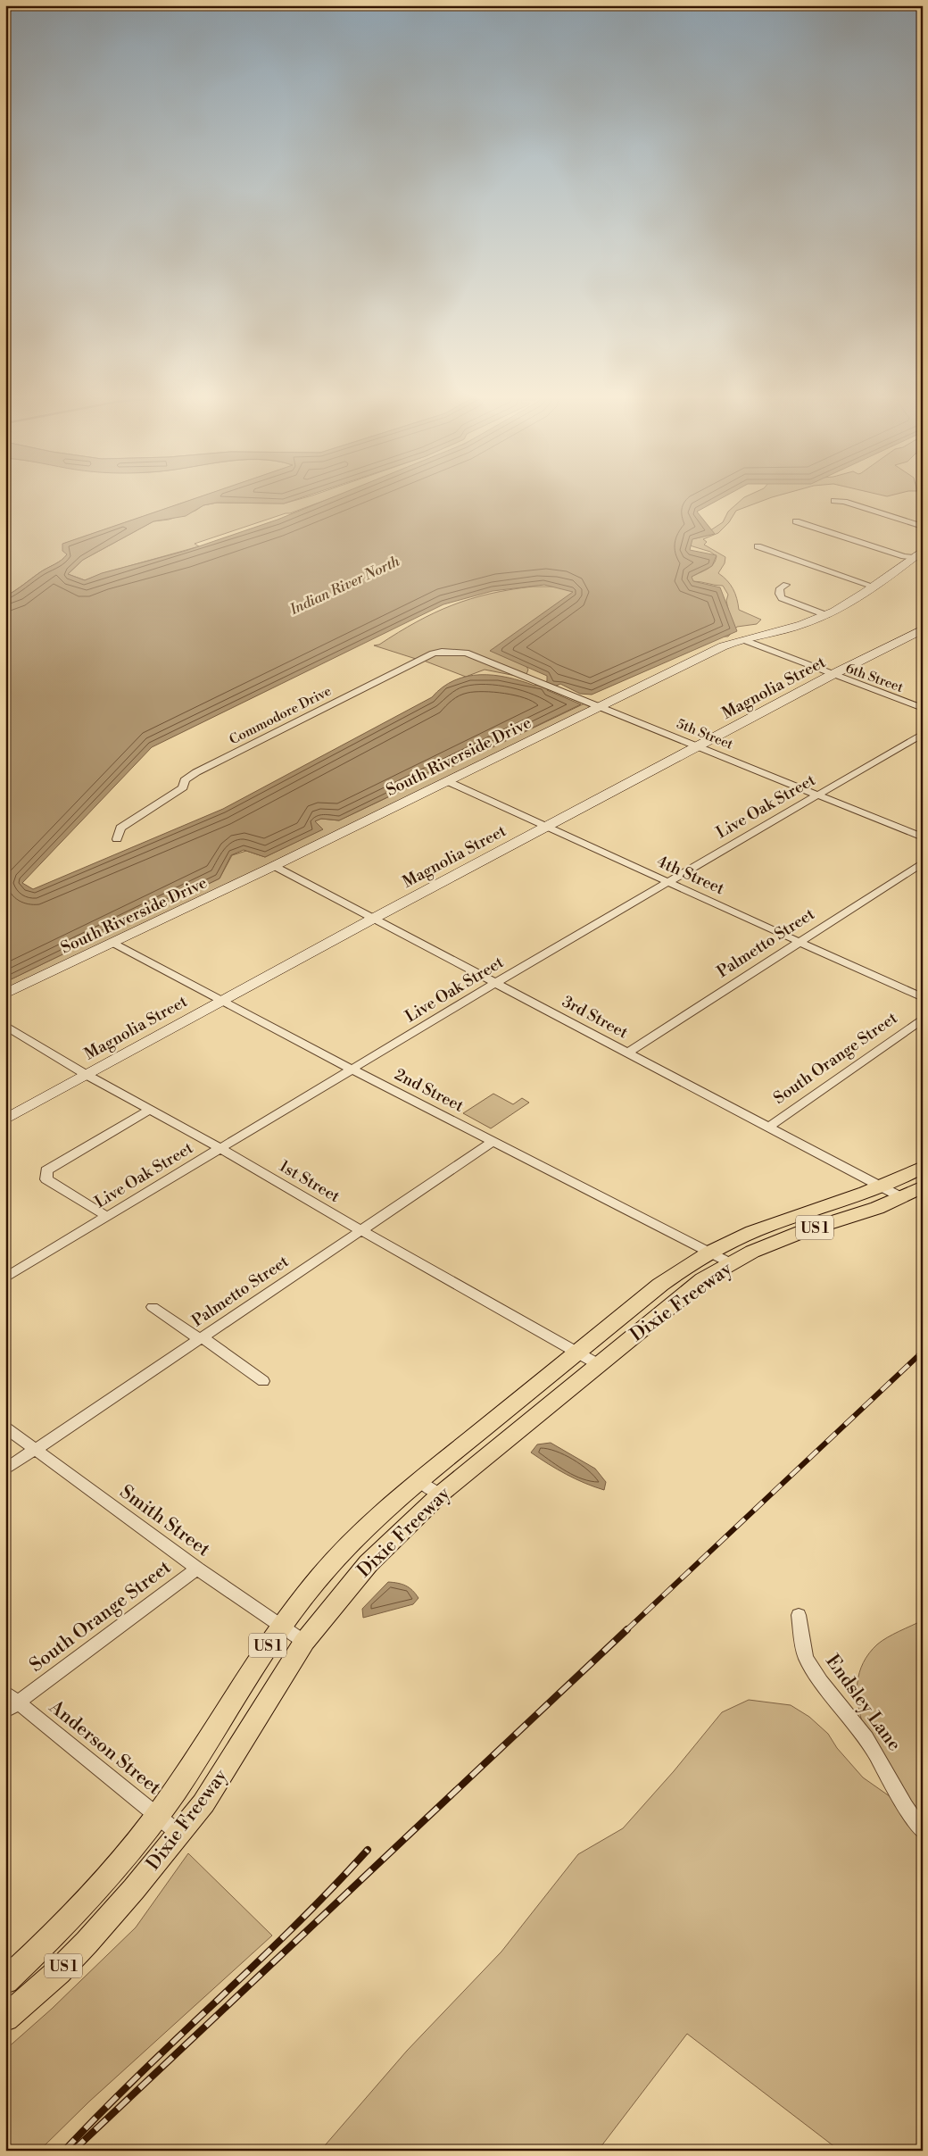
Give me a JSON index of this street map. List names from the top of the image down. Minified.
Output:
{"streets":{"main road":["US 1","Dixie Freeway"],"street":["6th Street","Magnolia Street","Commodore Drive","5th Street","South Riverside Drive","Live Oak Street","4th Street","Palmetto Street","3rd Street","South Orange Street","2nd Street","1st Street","Smith Street","Endsley Lane","Anderson Street"]},"crossings":[["6th Street","Magnolia Street"],["6th Street","South Riverside Drive"],["Magnolia Street","5th Street"],["Magnolia Street","4th Street"],["Magnolia Street","3rd Street"],["Magnolia Street","2nd Street"],["Magnolia Street","1st Street"],["Commodore Drive","5th Street"],["5th Street","South Riverside Drive"],["5th Street","Live Oak Street"],["South Riverside Drive","4th Street"],["South Riverside Drive","3rd Street"],["South Riverside Drive","2nd Street"],["Live Oak Street","4th Street"],["Live Oak Street","3rd Street"],["Live Oak Street","2nd Street"],["Live Oak Street","1st Street"],["4th Street","Palmetto Street"],["Palmetto Street","3rd Street"],["Palmetto Street","2nd Street"],["Palmetto Street","1st Street"],["Palmetto Street","Smith Street"],["3rd Street","South Orange Street"],["3rd Street","Dixie Freeway"],["South Orange Street","Smith Street"],["South Orange Street","Anderson Street"],["2nd Street","Dixie Freeway"],["1st Street","Dixie Freeway"],["Dixie Freeway","Smith Street"],["Dixie Freeway","Anderson Street"]],"water":["Indian River North"]}
